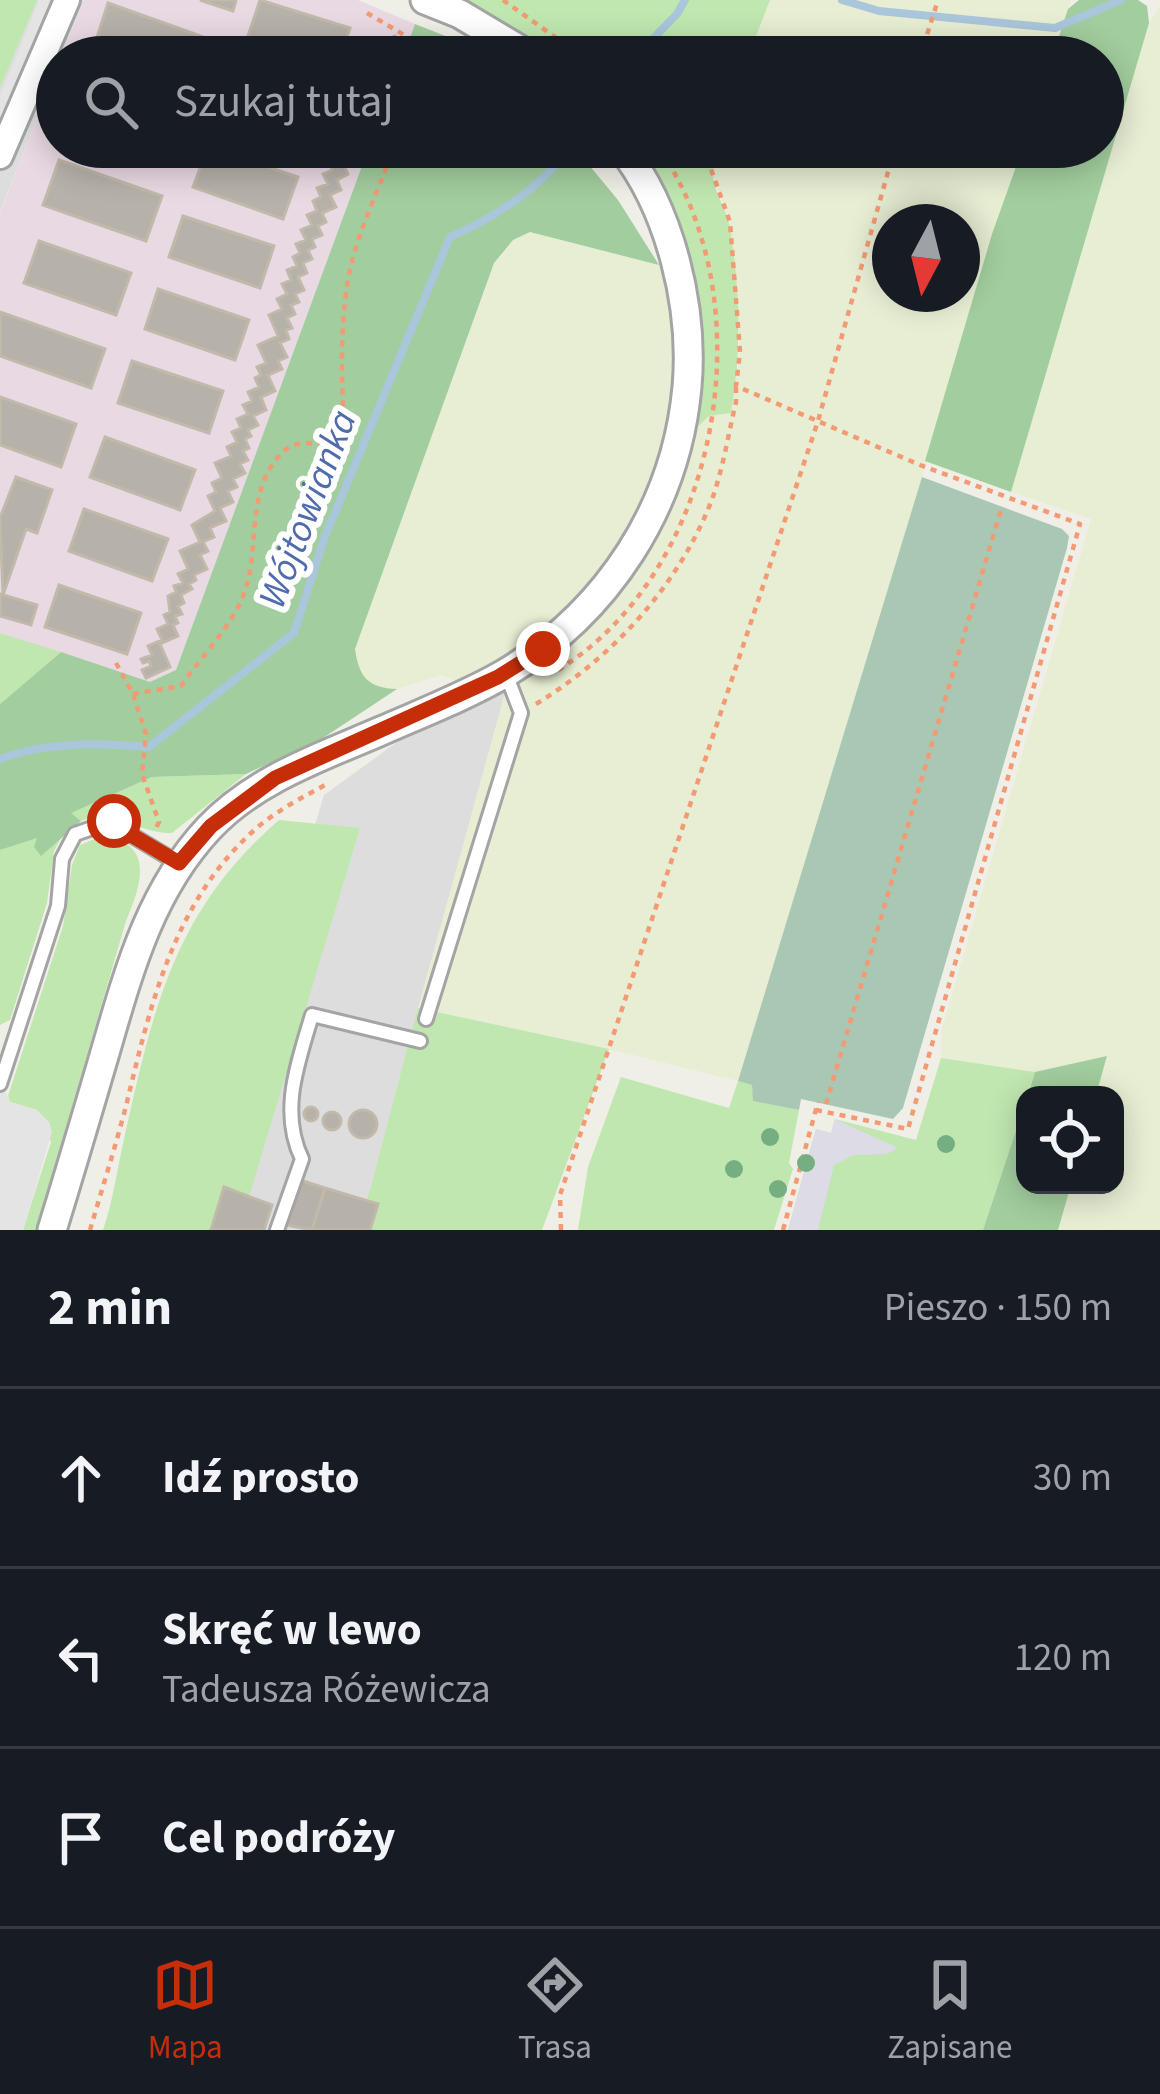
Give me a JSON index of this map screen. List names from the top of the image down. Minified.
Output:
{"water":["Wójtowianka"],"north":"bottom","page":{"search":"Szukaj tutaj","heading":["2 min","Pieszo · 150 m"],"list":[["Idź prosto","30 m"],["Skręć w lewo","Tadeusza Różewicza","120 m"],"Cel podróży"],"nav":["Mapa","Trasa","Zapisane"]}}
